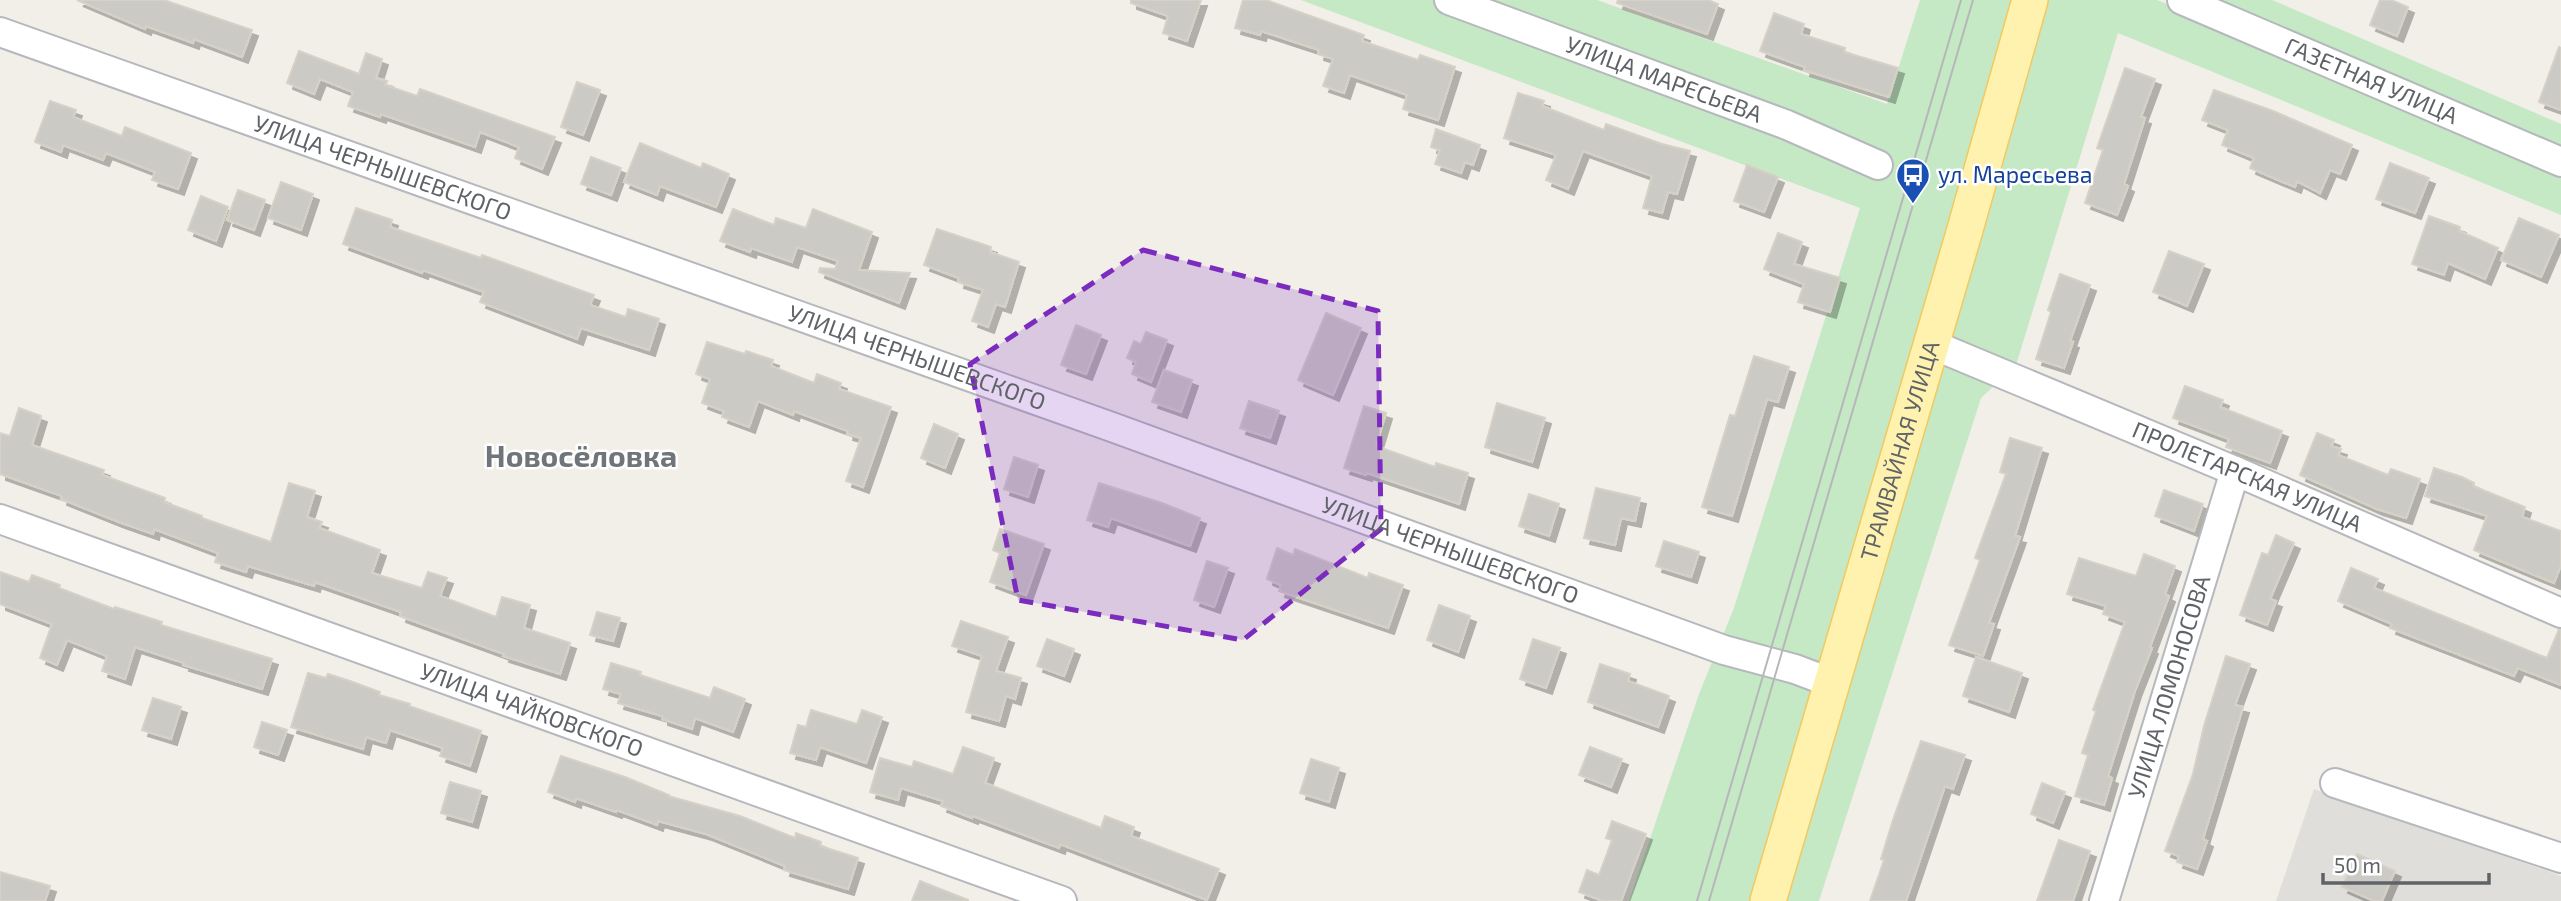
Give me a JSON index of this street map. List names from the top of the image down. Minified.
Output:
{"streets":{"main road":["ТРАМВАЙНАЯ УЛИЦА"],"street":["УЛИЦА МАРЕСЬЕВА","ГАЗЕТНАЯ УЛИЦА","УЛИЦА ЧЕРНЫШЕВСКОГО","ПРОЛЕТАРСКАЯ УЛИЦА","УЛИЦА ЛОМОНОСОВА","УЛИЦА ЧАЙКОВСКОГО"]},"crossings":[["УЛИЦА ЧЕРНЫШЕВСКОГО","ТРАМВАЙНАЯ УЛИЦА"],["ТРАМВАЙНАЯ УЛИЦА","ПРОЛЕТАРСКАЯ УЛИЦА"],["ПРОЛЕТАРСКАЯ УЛИЦА","УЛИЦА ЛОМОНОСОВА"]],"districts":["Новосёловка"],"places":{"bus stop":["ул. Маресьева"]},"scale_bar":"50 m"}
